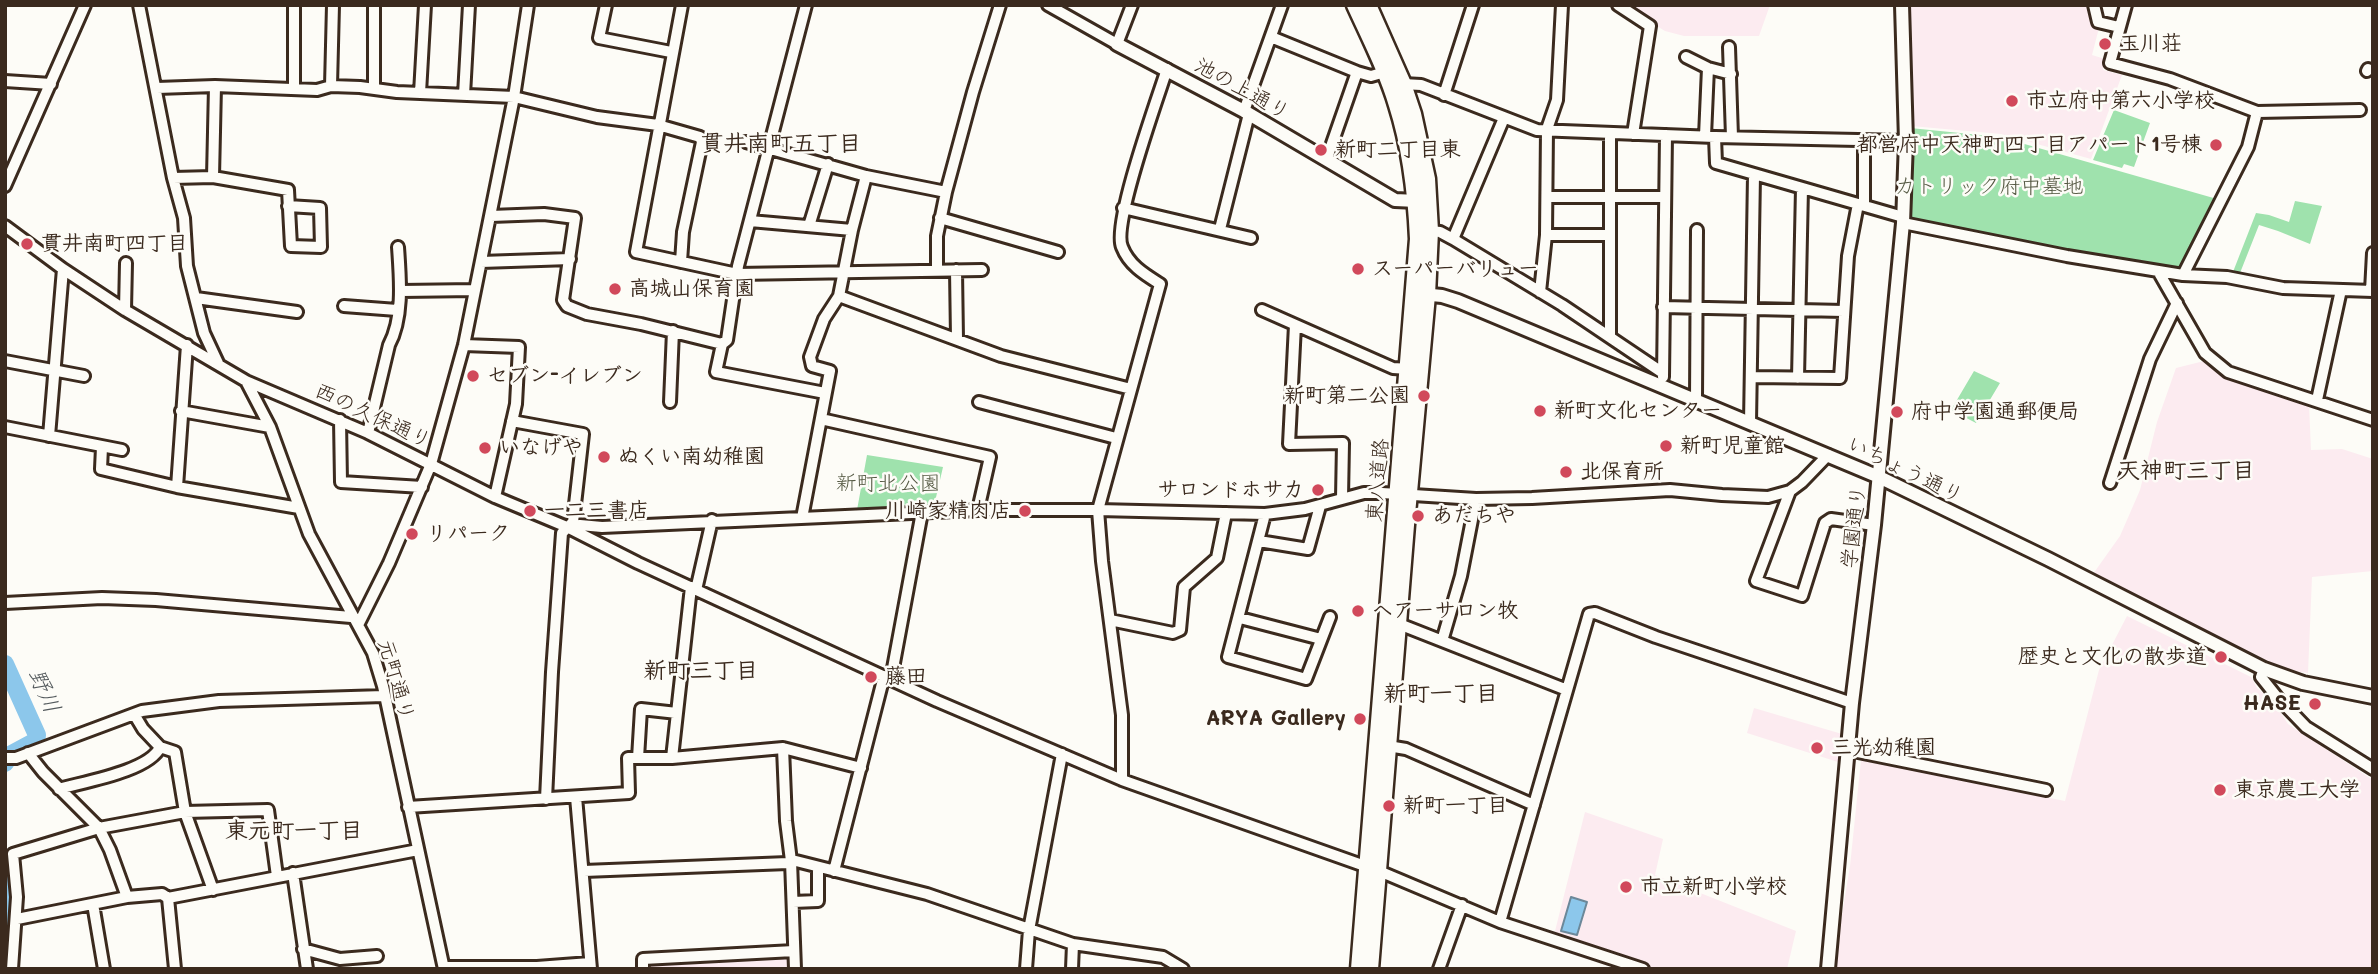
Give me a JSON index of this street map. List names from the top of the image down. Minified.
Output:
{"streets":{"main road":["東八道路"],"street":["池の上通り","西の久保通り","いちょう通り","学園通り","元町通り"]},"crossings":[["池の上通り","東八道路"],["西の久保通り","元町通り"],["いちょう通り","東八道路"],["いちょう通り","学園通り"]],"districts":["貫井南町五丁目","天神町三丁目","新町三丁目","新町一丁目","東元町一丁目"],"water":["野川"],"parks":["カトリック府中墓地","新町北公園"],"places":["玉川荘","市立府中第六小学校","都営府中天神町四丁目アパート1号棟","新町二丁目東","貫井南町四丁目","スーパーバリュー","高城山保育園","セブン-イレブン","新町第二公園","新町文化センター","府中学園通郵便局","新町児童館","いなげや","ぬくい南幼稚園","北保育所","サロンドホサカ","一二三書店","川崎家精肉店","あだちや","リパーク","ヘアーサロン牧","歴史と文化の散歩道","藤田","HASE","ARYA Gallery","三光幼稚園","東京農工大学","新町一丁目","市立新町小学校"]}
